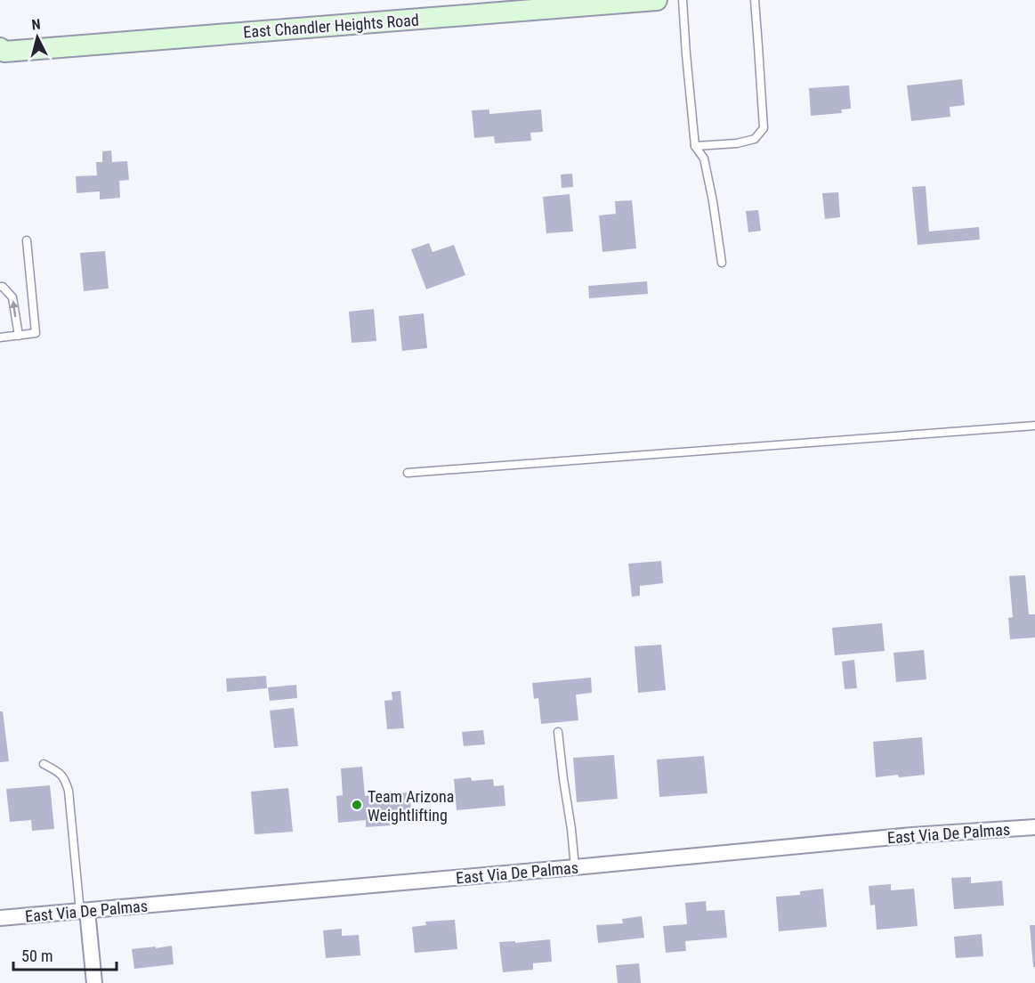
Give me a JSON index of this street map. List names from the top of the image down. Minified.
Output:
{"streets":{"main road":["East Chandler Heights Road"],"street":["East Via De Palmas"]},"places":["Team Arizona Weightlifting"],"scale_bar":"50 m","north":"top"}
